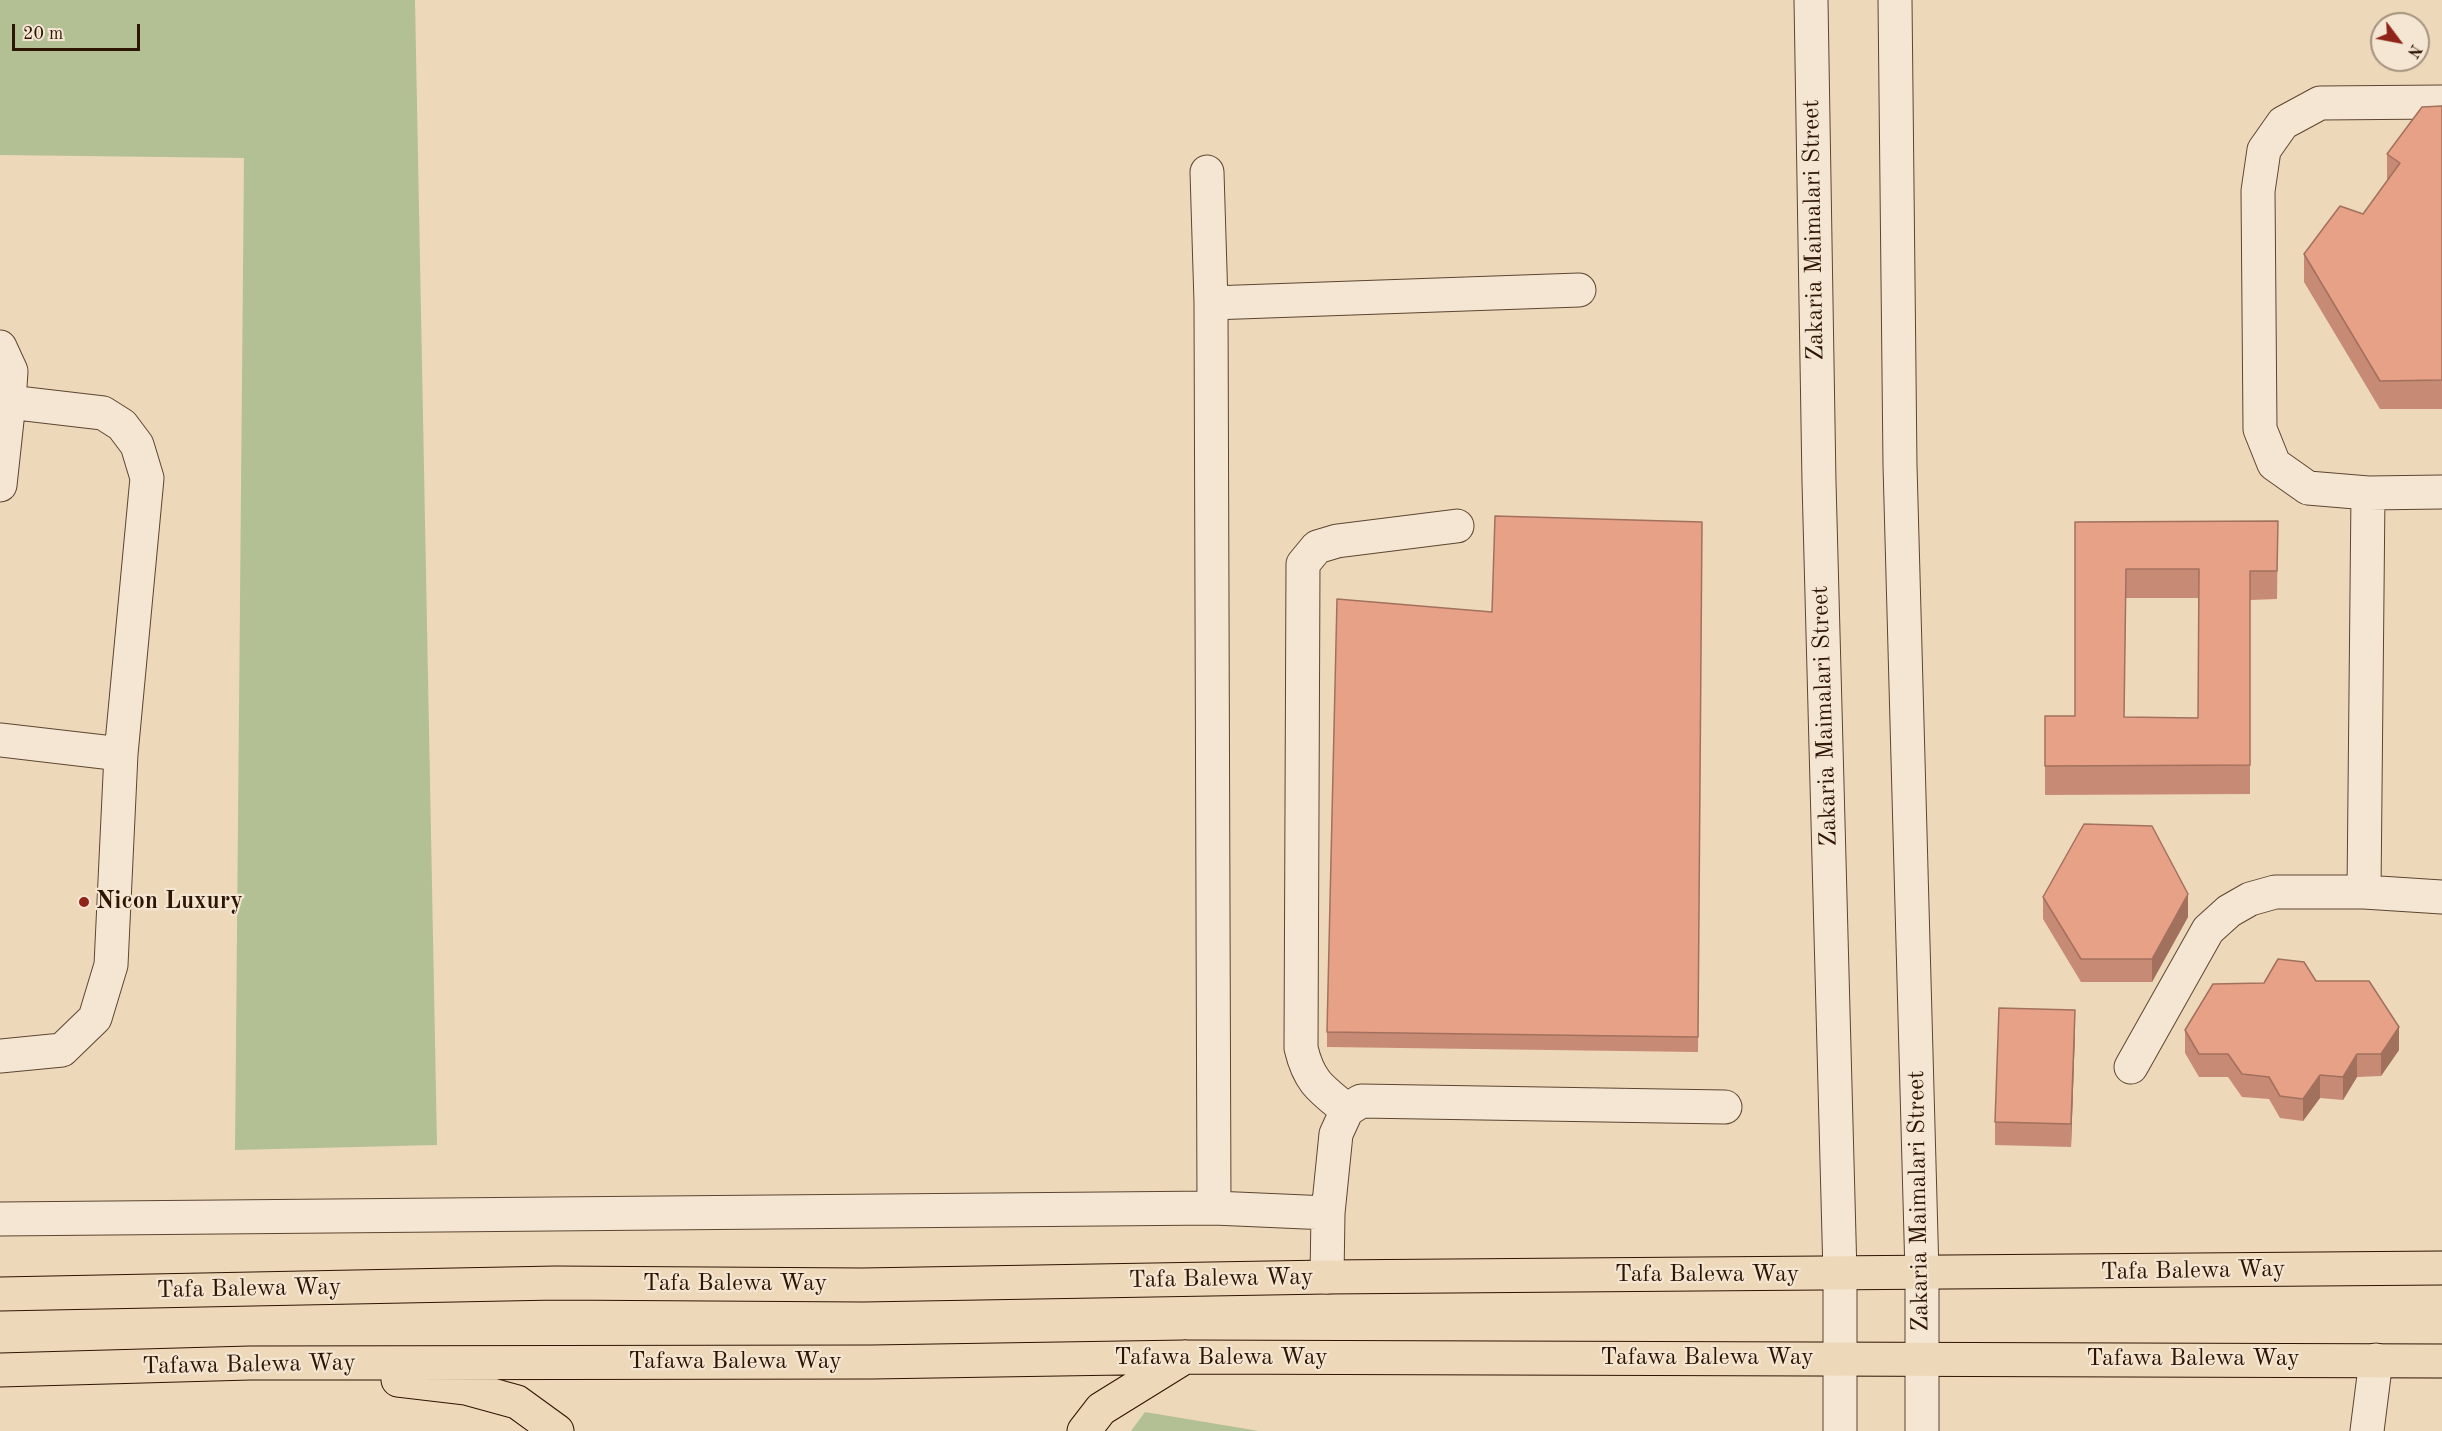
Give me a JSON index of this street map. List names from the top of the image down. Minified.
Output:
{"streets":{"main road":["Tafa Balewa Way","Tafawa Balewa Way"],"street":["Zakaria Maimalari Street"]},"crossings":[["Zakaria Maimalari Street","Tafa Balewa Way"],["Zakaria Maimalari Street","Tafawa Balewa Way"]],"places":["Nicon Luxury"],"scale_bar":"20 m","north":"bottom right"}
